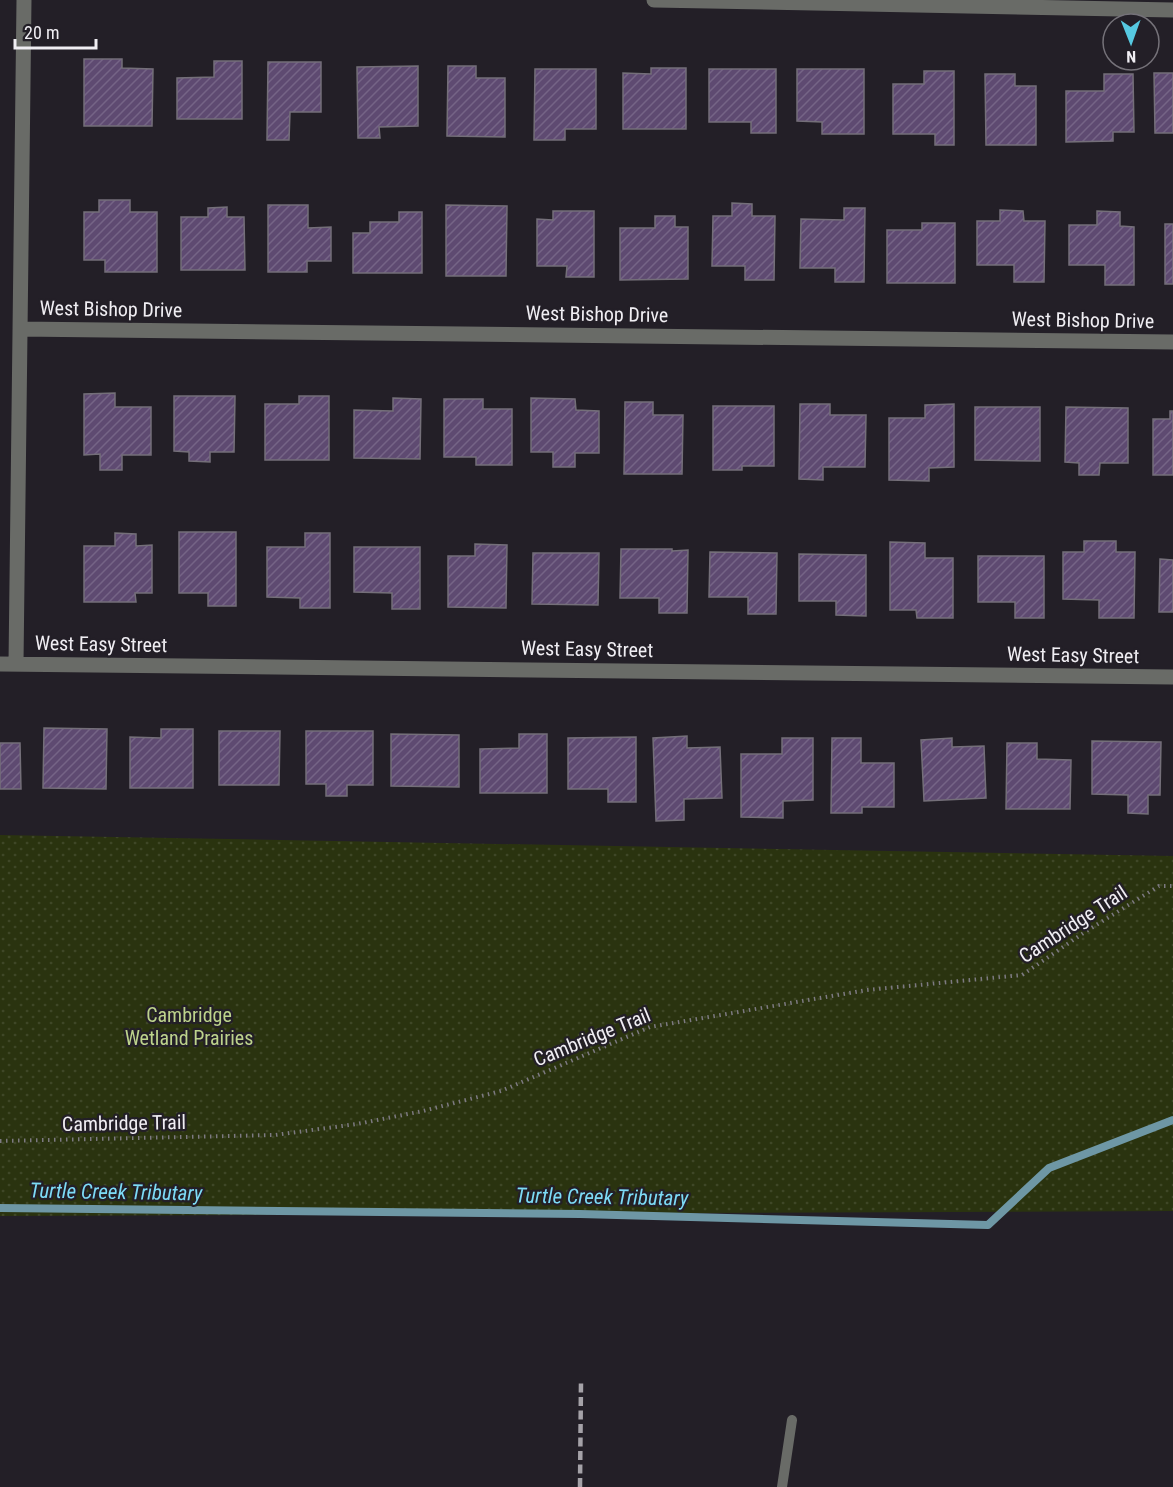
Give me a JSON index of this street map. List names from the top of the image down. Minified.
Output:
{"streets":{"street":["West Bishop Drive","West Easy Street"],"path":["Cambridge Trail"]},"water":["Turtle Creek Tributary"],"parks":["Cambridge Wetland Prairies"],"scale_bar":"20 m","north":"bottom"}
